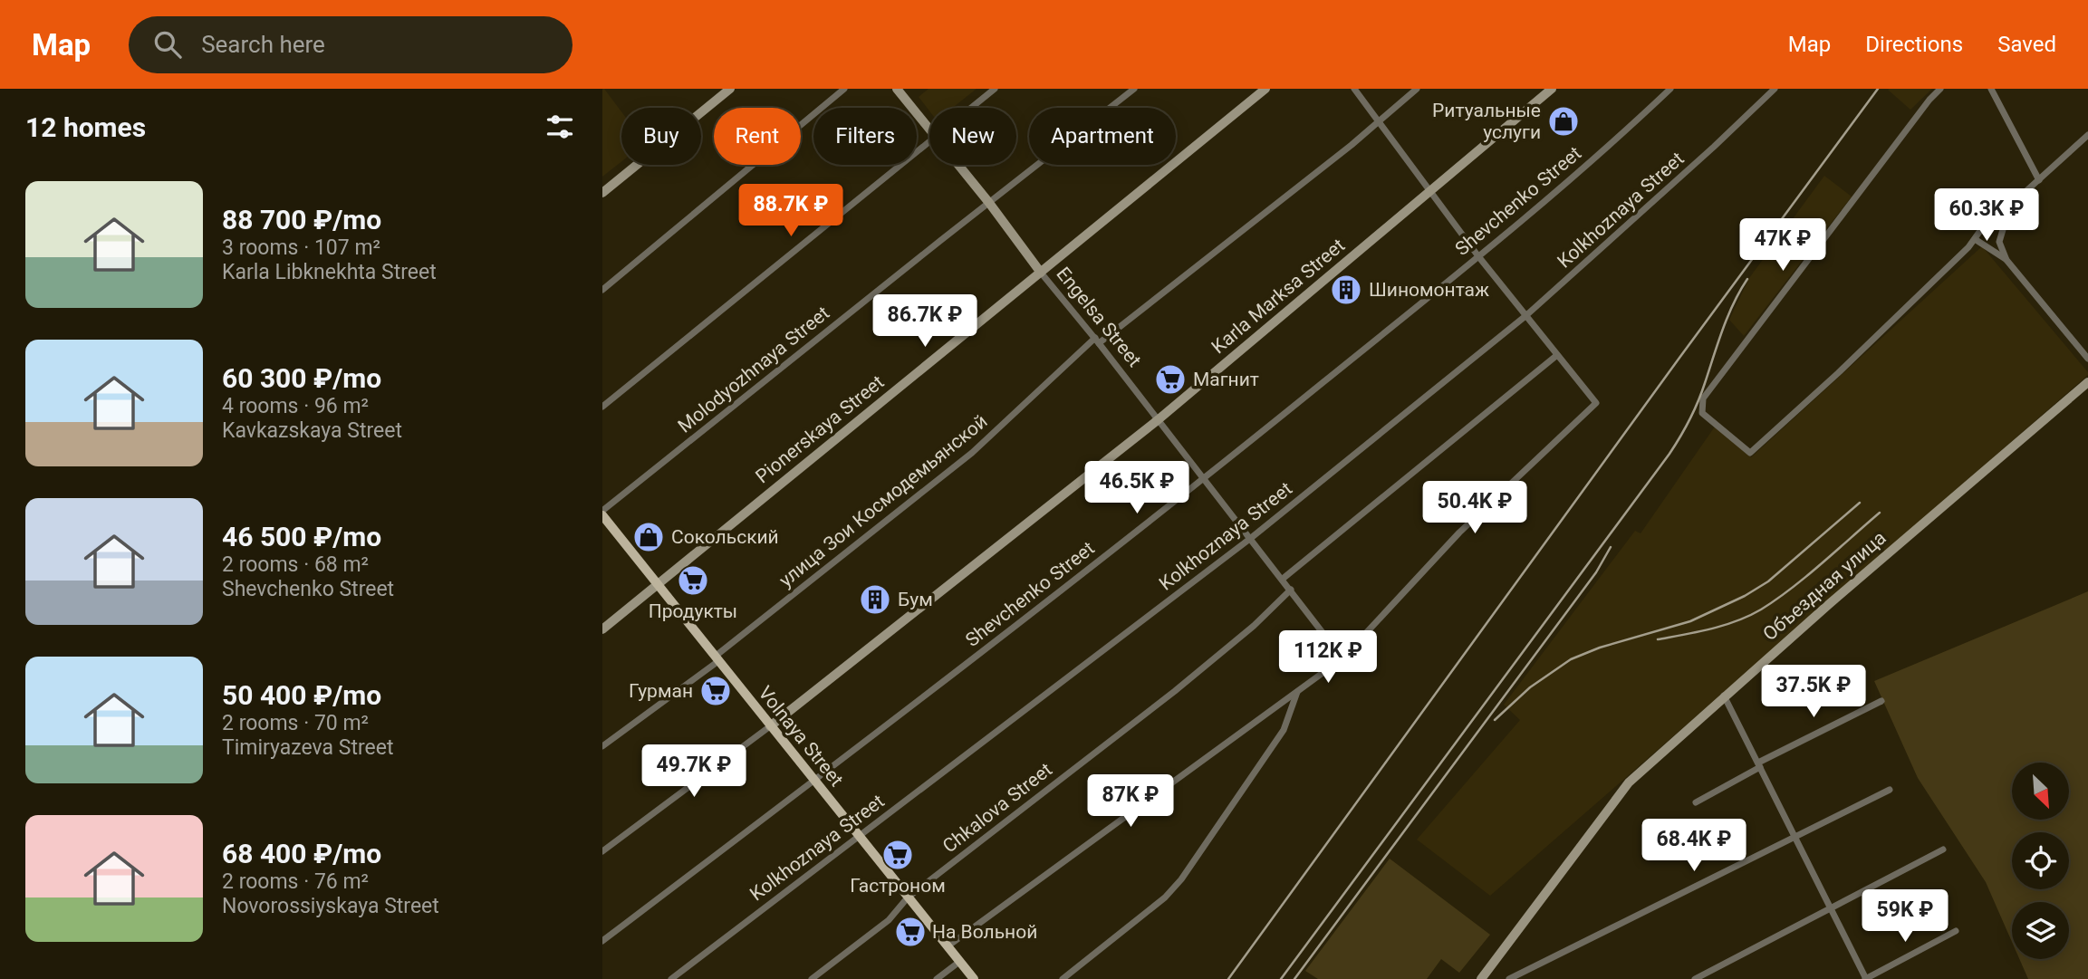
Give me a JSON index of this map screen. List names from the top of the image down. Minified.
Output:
{"streets":{"main road":["Volnaya Street"],"street":["Shevchenko Street","Kolkhoznaya Street","Karla Marksa Street","Engelsa Street","Molodyozhnaya Street","Pionerskaya Street","улица Зои Космодемьянской","Объездная улица","Chkalova Street"]},"crossings":[["Shevchenko Street","Engelsa Street"],["Shevchenko Street","Volnaya Street"],["Kolkhoznaya Street","Engelsa Street"],["Kolkhoznaya Street","Volnaya Street"],["Karla Marksa Street","Engelsa Street"],["Karla Marksa Street","Volnaya Street"],["Engelsa Street","Molodyozhnaya Street"],["Engelsa Street","Pionerskaya Street"],["Engelsa Street","улица Зои Космодемьянской"],["Engelsa Street","Chkalova Street"],["Molodyozhnaya Street","Volnaya Street"],["Pionerskaya Street","Volnaya Street"],["улица Зои Космодемьянской","Volnaya Street"],["Volnaya Street","Chkalova Street"]],"places":{"shop":["Ритуальные услуги","Сокольский"],"building":["Шиномонтаж","Бум"],"supermarket":["Магнит","Продукты","Гурман","Гастроном","На Вольной"]},"north":"bottom right","page":{"header":"Map","search":"Search here","nav":["Map","Directions","Saved"],"heading":"12 homes","chip":["Buy","Rent","Filters","New","Apartment"],"list":[{"name":"88 700 ₽/mo","note":"3 rooms · 107 m² · Karla Libknekhta Street"},{"name":"60 300 ₽/mo","note":"4 rooms · 96 m² · Kavkazskaya Street"},{"name":"46 500 ₽/mo","note":"2 rooms · 68 m² · Shevchenko Street"},{"name":"50 400 ₽/mo","note":"2 rooms · 70 m² · Timiryazeva Street"},{"name":"68 400 ₽/mo","note":"2 rooms · 76 m² · Novorossiyskaya Street"}],"price":["88.7K ₽","60.3K ₽","47K ₽","86.7K ₽","46.5K ₽","50.4K ₽","112K ₽","37.5K ₽","49.7K ₽","87K ₽","68.4K ₽","59K ₽"]}}
